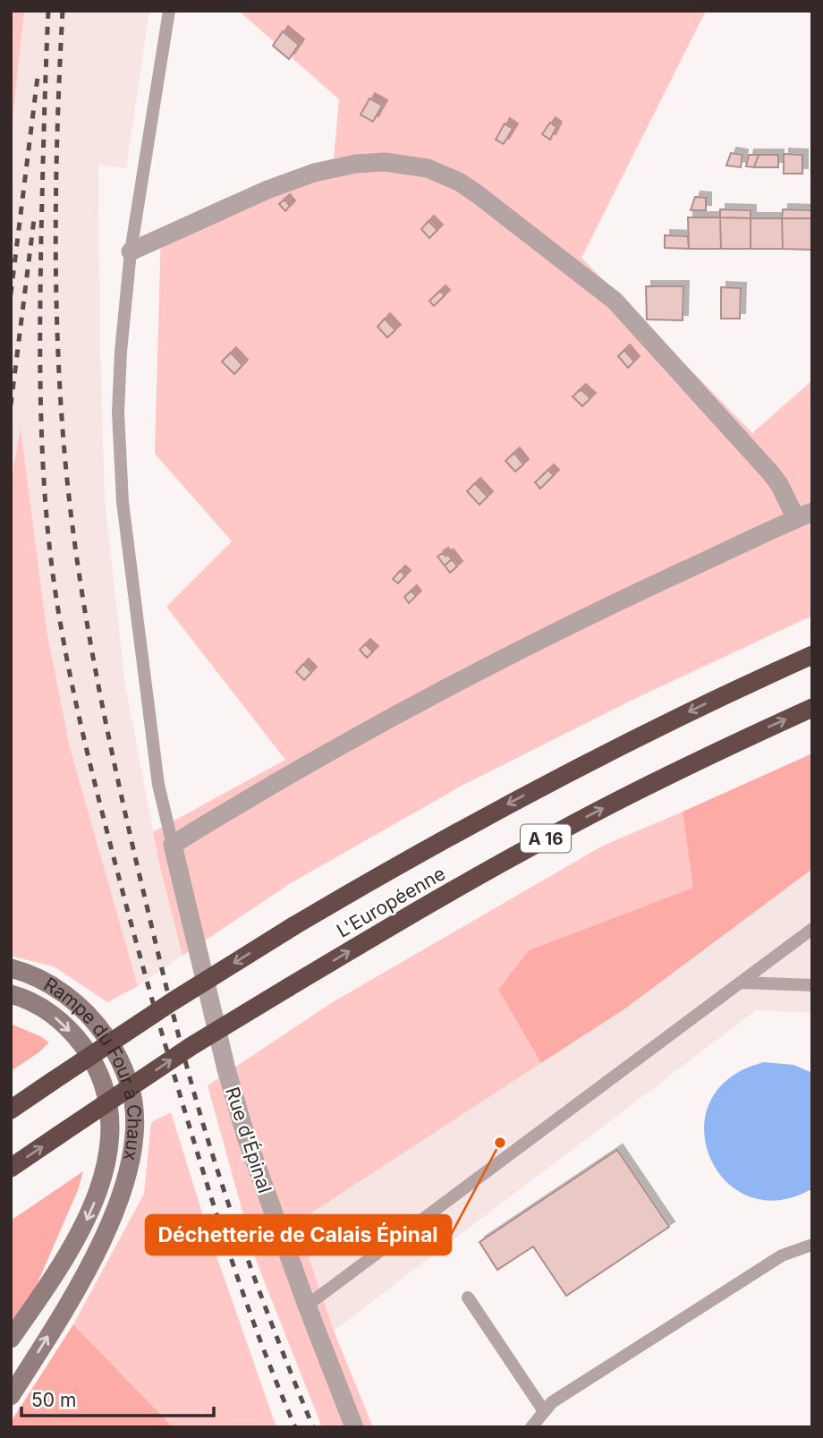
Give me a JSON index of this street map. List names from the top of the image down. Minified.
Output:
{"streets":{"highway":["A 16","L'Européenne"],"main road":["Rampe du Four à Chaux"],"street":["Rue d'Épinal"]},"places":["Déchetterie de Calais Épinal"],"scale_bar":"50 m"}
